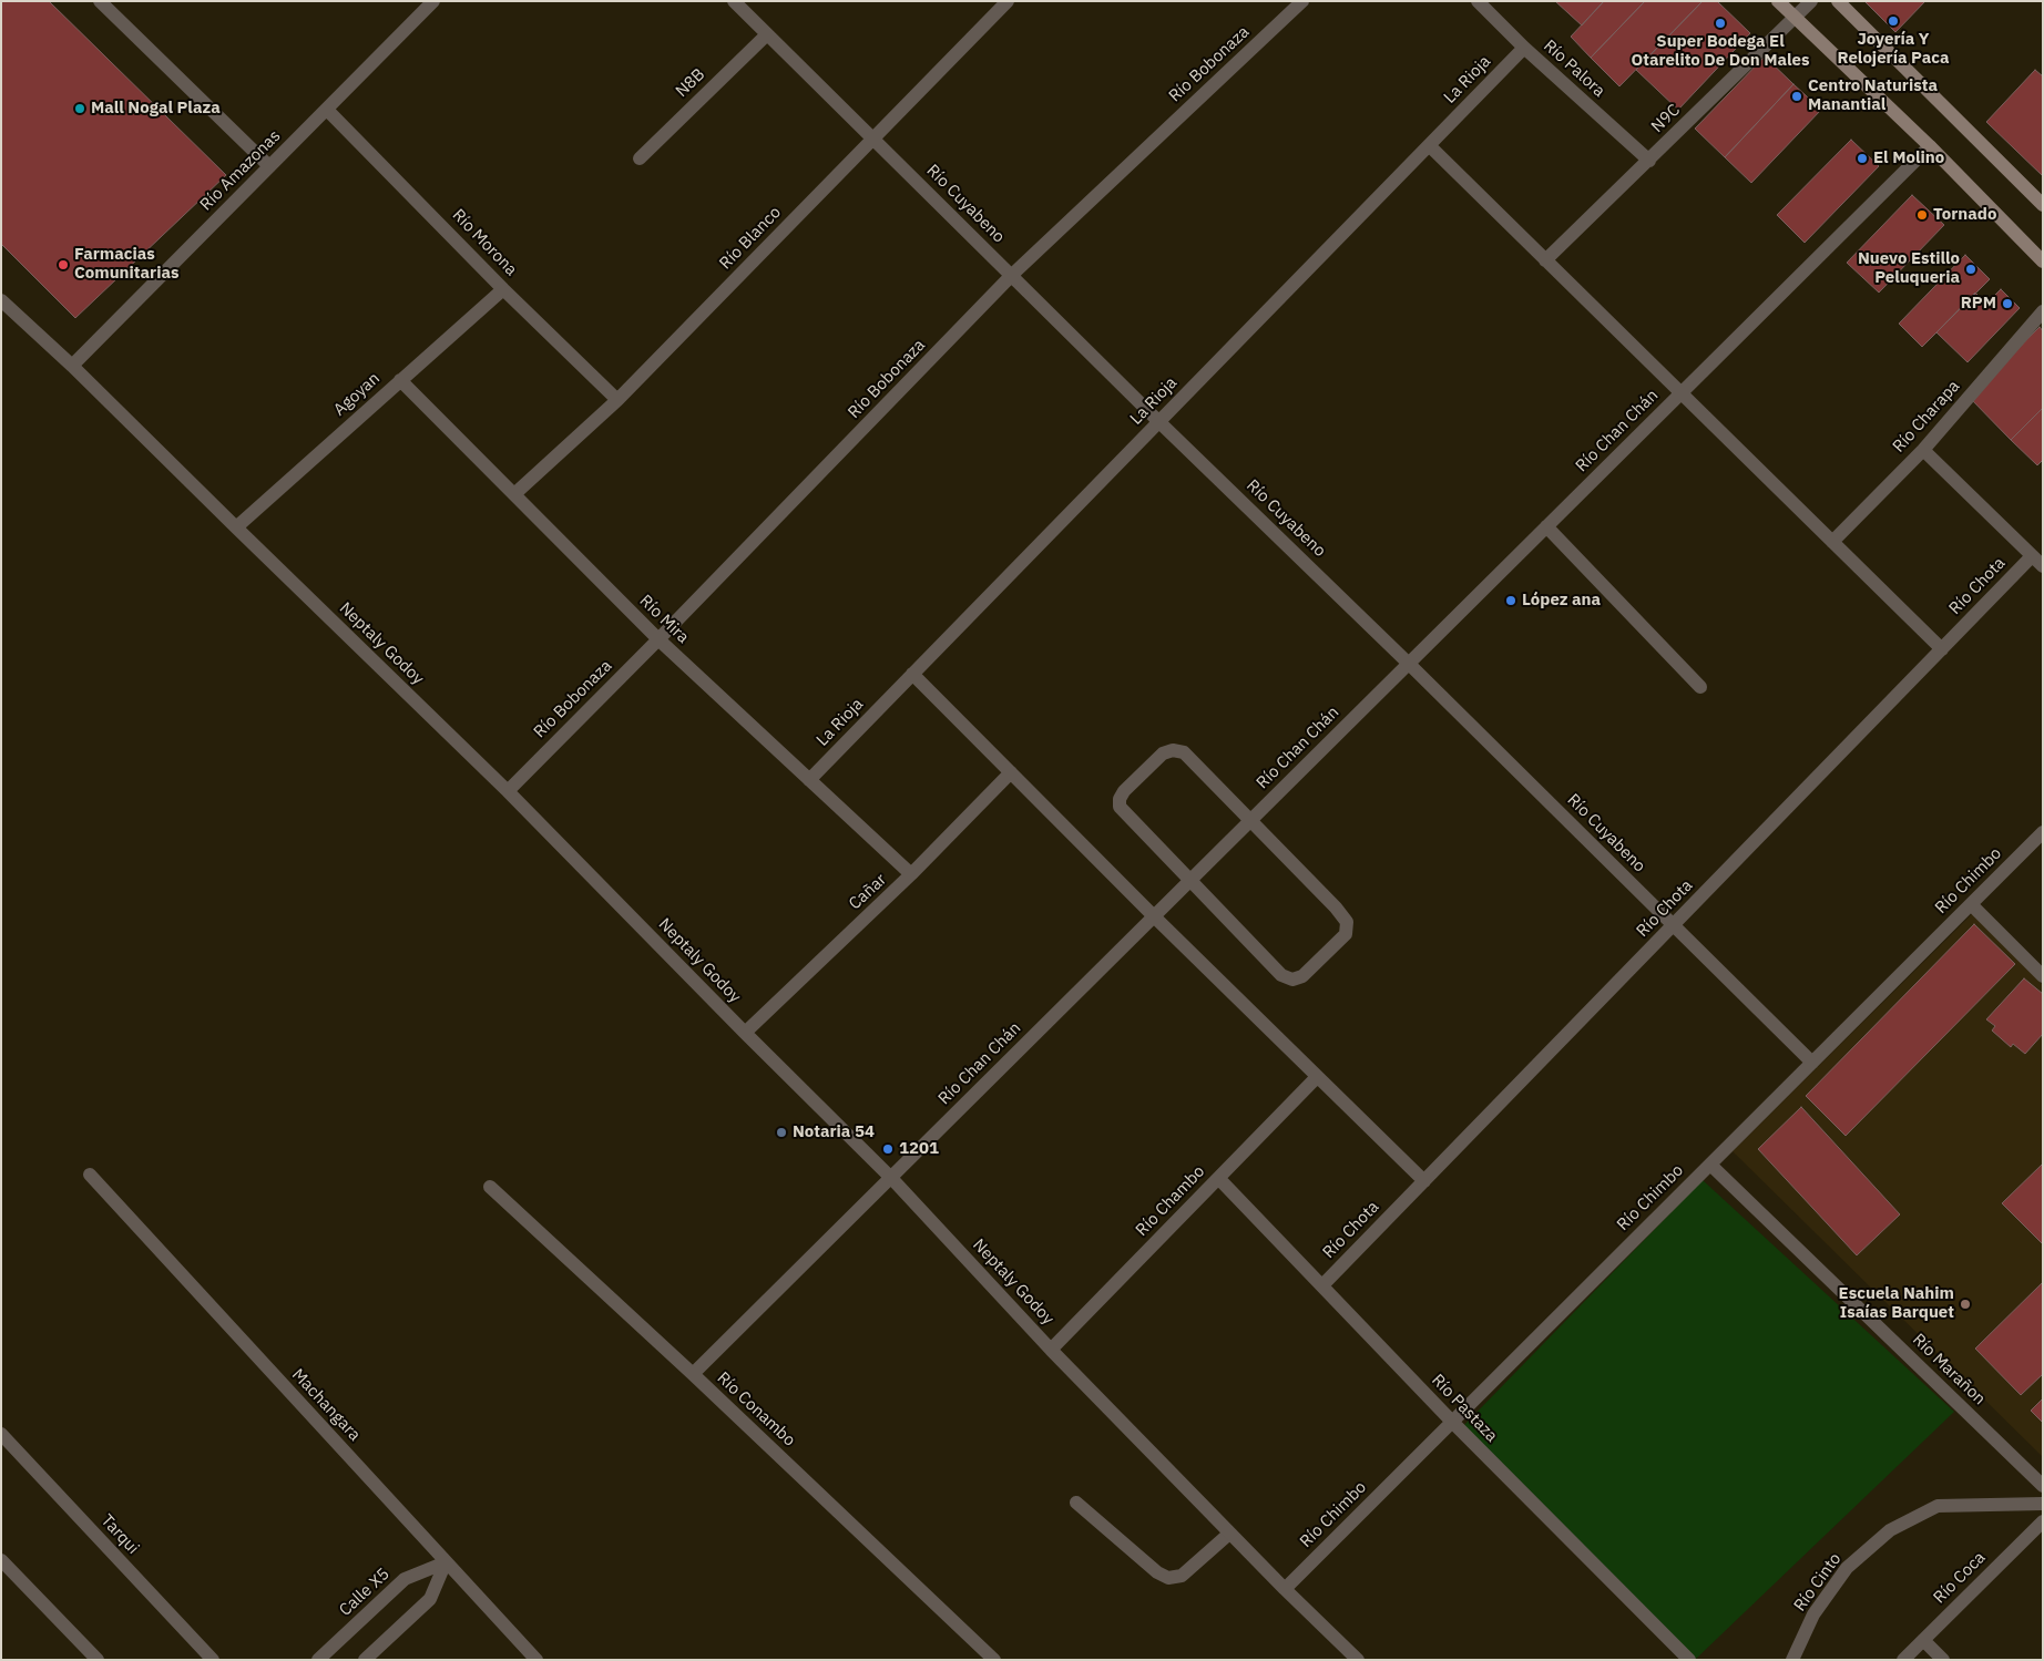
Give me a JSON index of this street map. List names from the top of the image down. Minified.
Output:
{"streets":{"street":["Río Bobonaza","Río Palora","La Rioja","N8B","N9C","Río Amazonas","Río Cuyabeno","Río Blanco","Río Morona","Agoyan","Río Charapa","Río Chan Chán","Río Chota","Río Mira","Neptaly Godoy","Río Chimbo","Cañar","Río Chambo","Río Marañon","Machangara","Río Pastaza","Río Conambo","Tarqui","Río Coca","Río Cinto","Calle X5"]},"crossings":[["Río Bobonaza","Río Cuyabeno"],["Río Bobonaza","Río Mira"],["Río Bobonaza","Neptaly Godoy"],["Río Palora","La Rioja"],["Río Palora","N9C"],["La Rioja","Río Cuyabeno"],["La Rioja","Río Mira"],["N8B","Río Cuyabeno"],["Río Amazonas","Río Morona"],["Río Amazonas","Neptaly Godoy"],["Río Cuyabeno","Río Blanco"],["Río Cuyabeno","Río Chan Chán"],["Río Cuyabeno","Río Chota"],["Río Cuyabeno","Río Chimbo"],["Río Blanco","Río Morona"],["Río Blanco","Río Mira"],["Río Morona","Agoyan"],["Agoyan","Río Mira"],["Agoyan","Neptaly Godoy"],["Río Chan Chán","Neptaly Godoy"],["Río Chan Chán","Río Conambo"],["Río Chota","Río Pastaza"],["Río Mira","Cañar"],["Neptaly Godoy","Río Chimbo"],["Neptaly Godoy","Cañar"],["Neptaly Godoy","Río Chambo"],["Río Chimbo","Río Marañon"],["Río Chimbo","Río Pastaza"],["Río Chambo","Río Pastaza"],["Machangara","Calle X5"]],"places":["Joyería Y Relojería Paca","Super Bodega El Otarelito De Don Males","Centro Naturista Manantial","Mall Nogal Plaza","El Molino","Tornado","Farmacias Comunitarias","Nuevo Estillo Peluqueria","RPM","López ana","Notaria 54","1201","Escuela Nahim Isaías Barquet"]}
